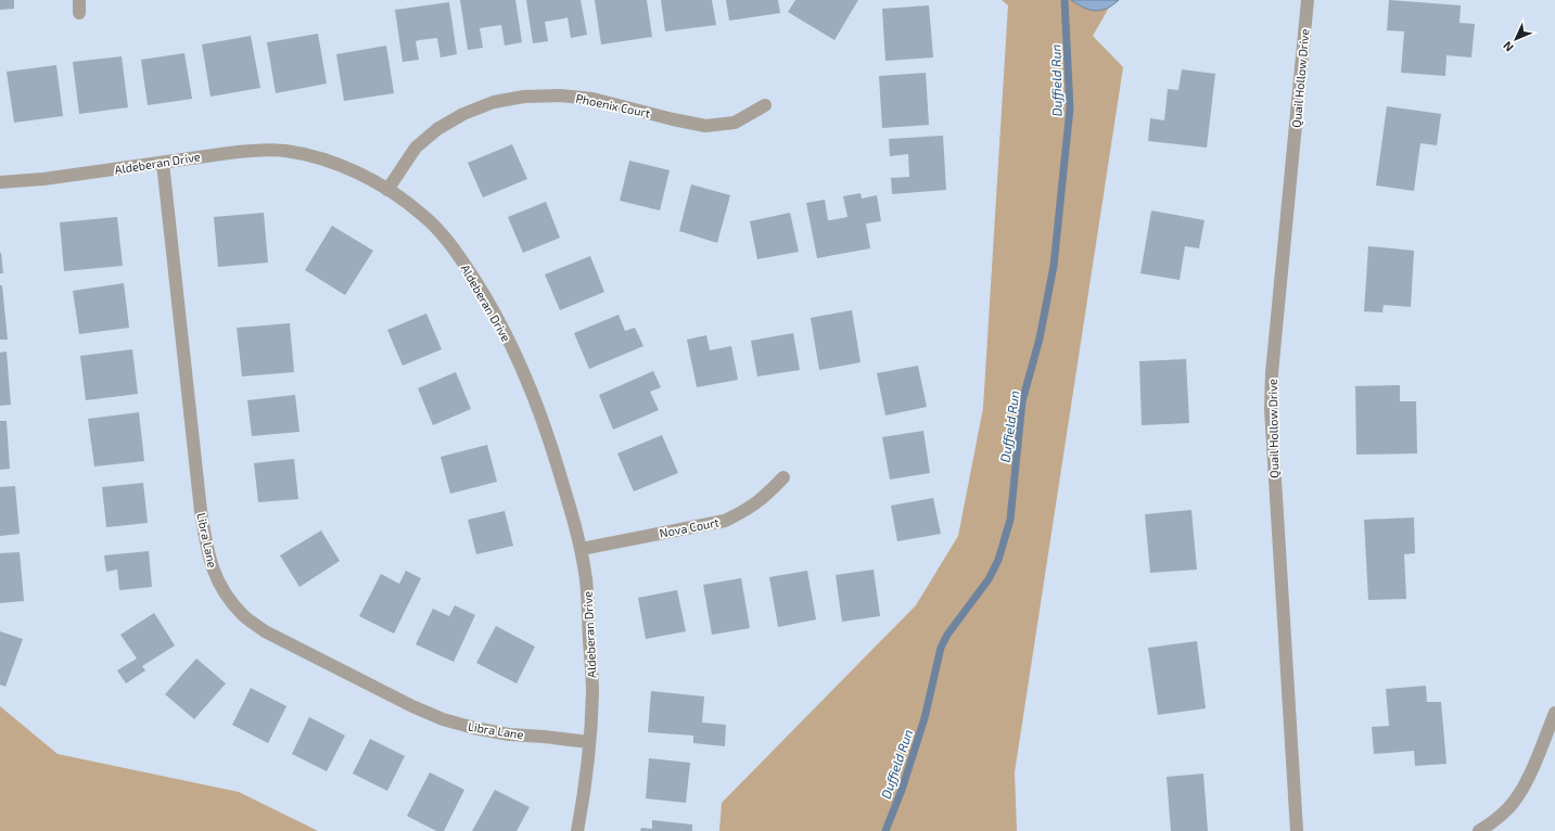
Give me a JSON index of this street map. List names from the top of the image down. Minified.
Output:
{"streets":{"street":["Quail Hollow Drive","Phoenix Court","Aldeberan Drive","Nova Court","Libra Lane"]},"crossings":[["Phoenix Court","Aldeberan Drive"],["Aldeberan Drive","Nova Court"],["Aldeberan Drive","Libra Lane"]],"water":["Duffield Run"],"north":"bottom left"}
